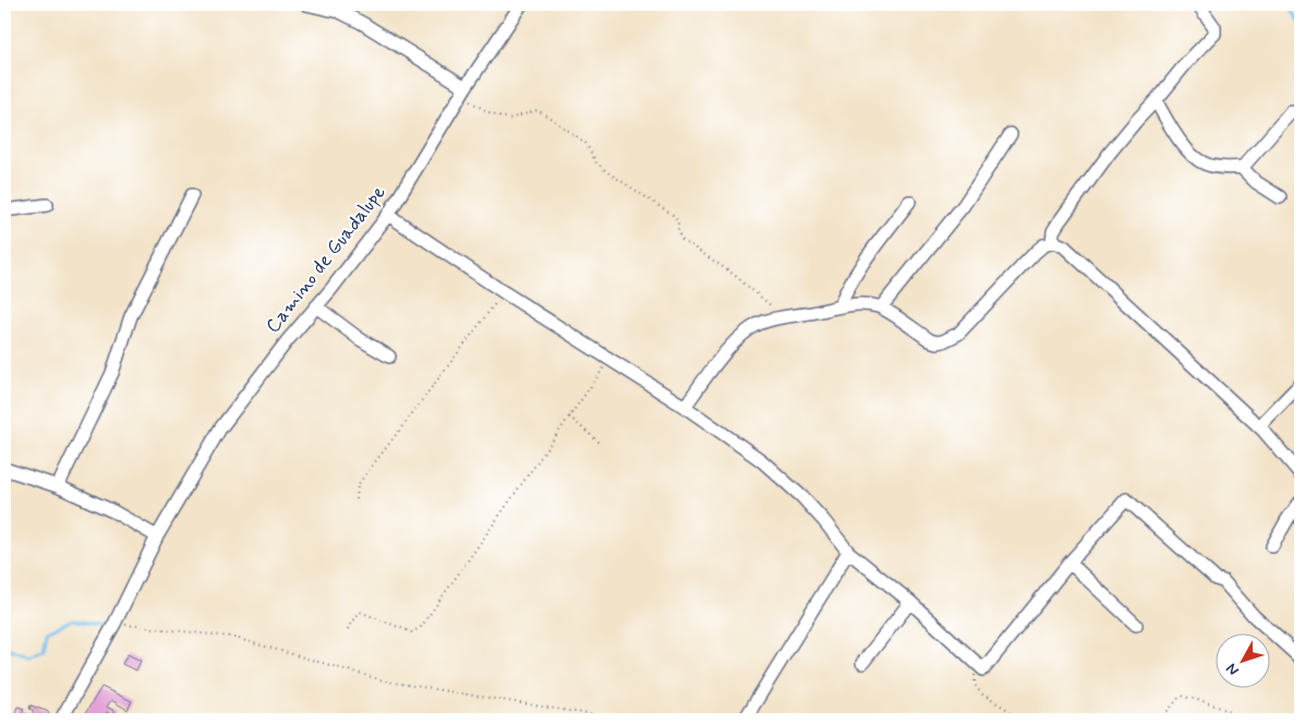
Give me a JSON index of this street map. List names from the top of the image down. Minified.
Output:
{"streets":{"street":["Camino de Guadalupe"]},"north":"bottom left"}
